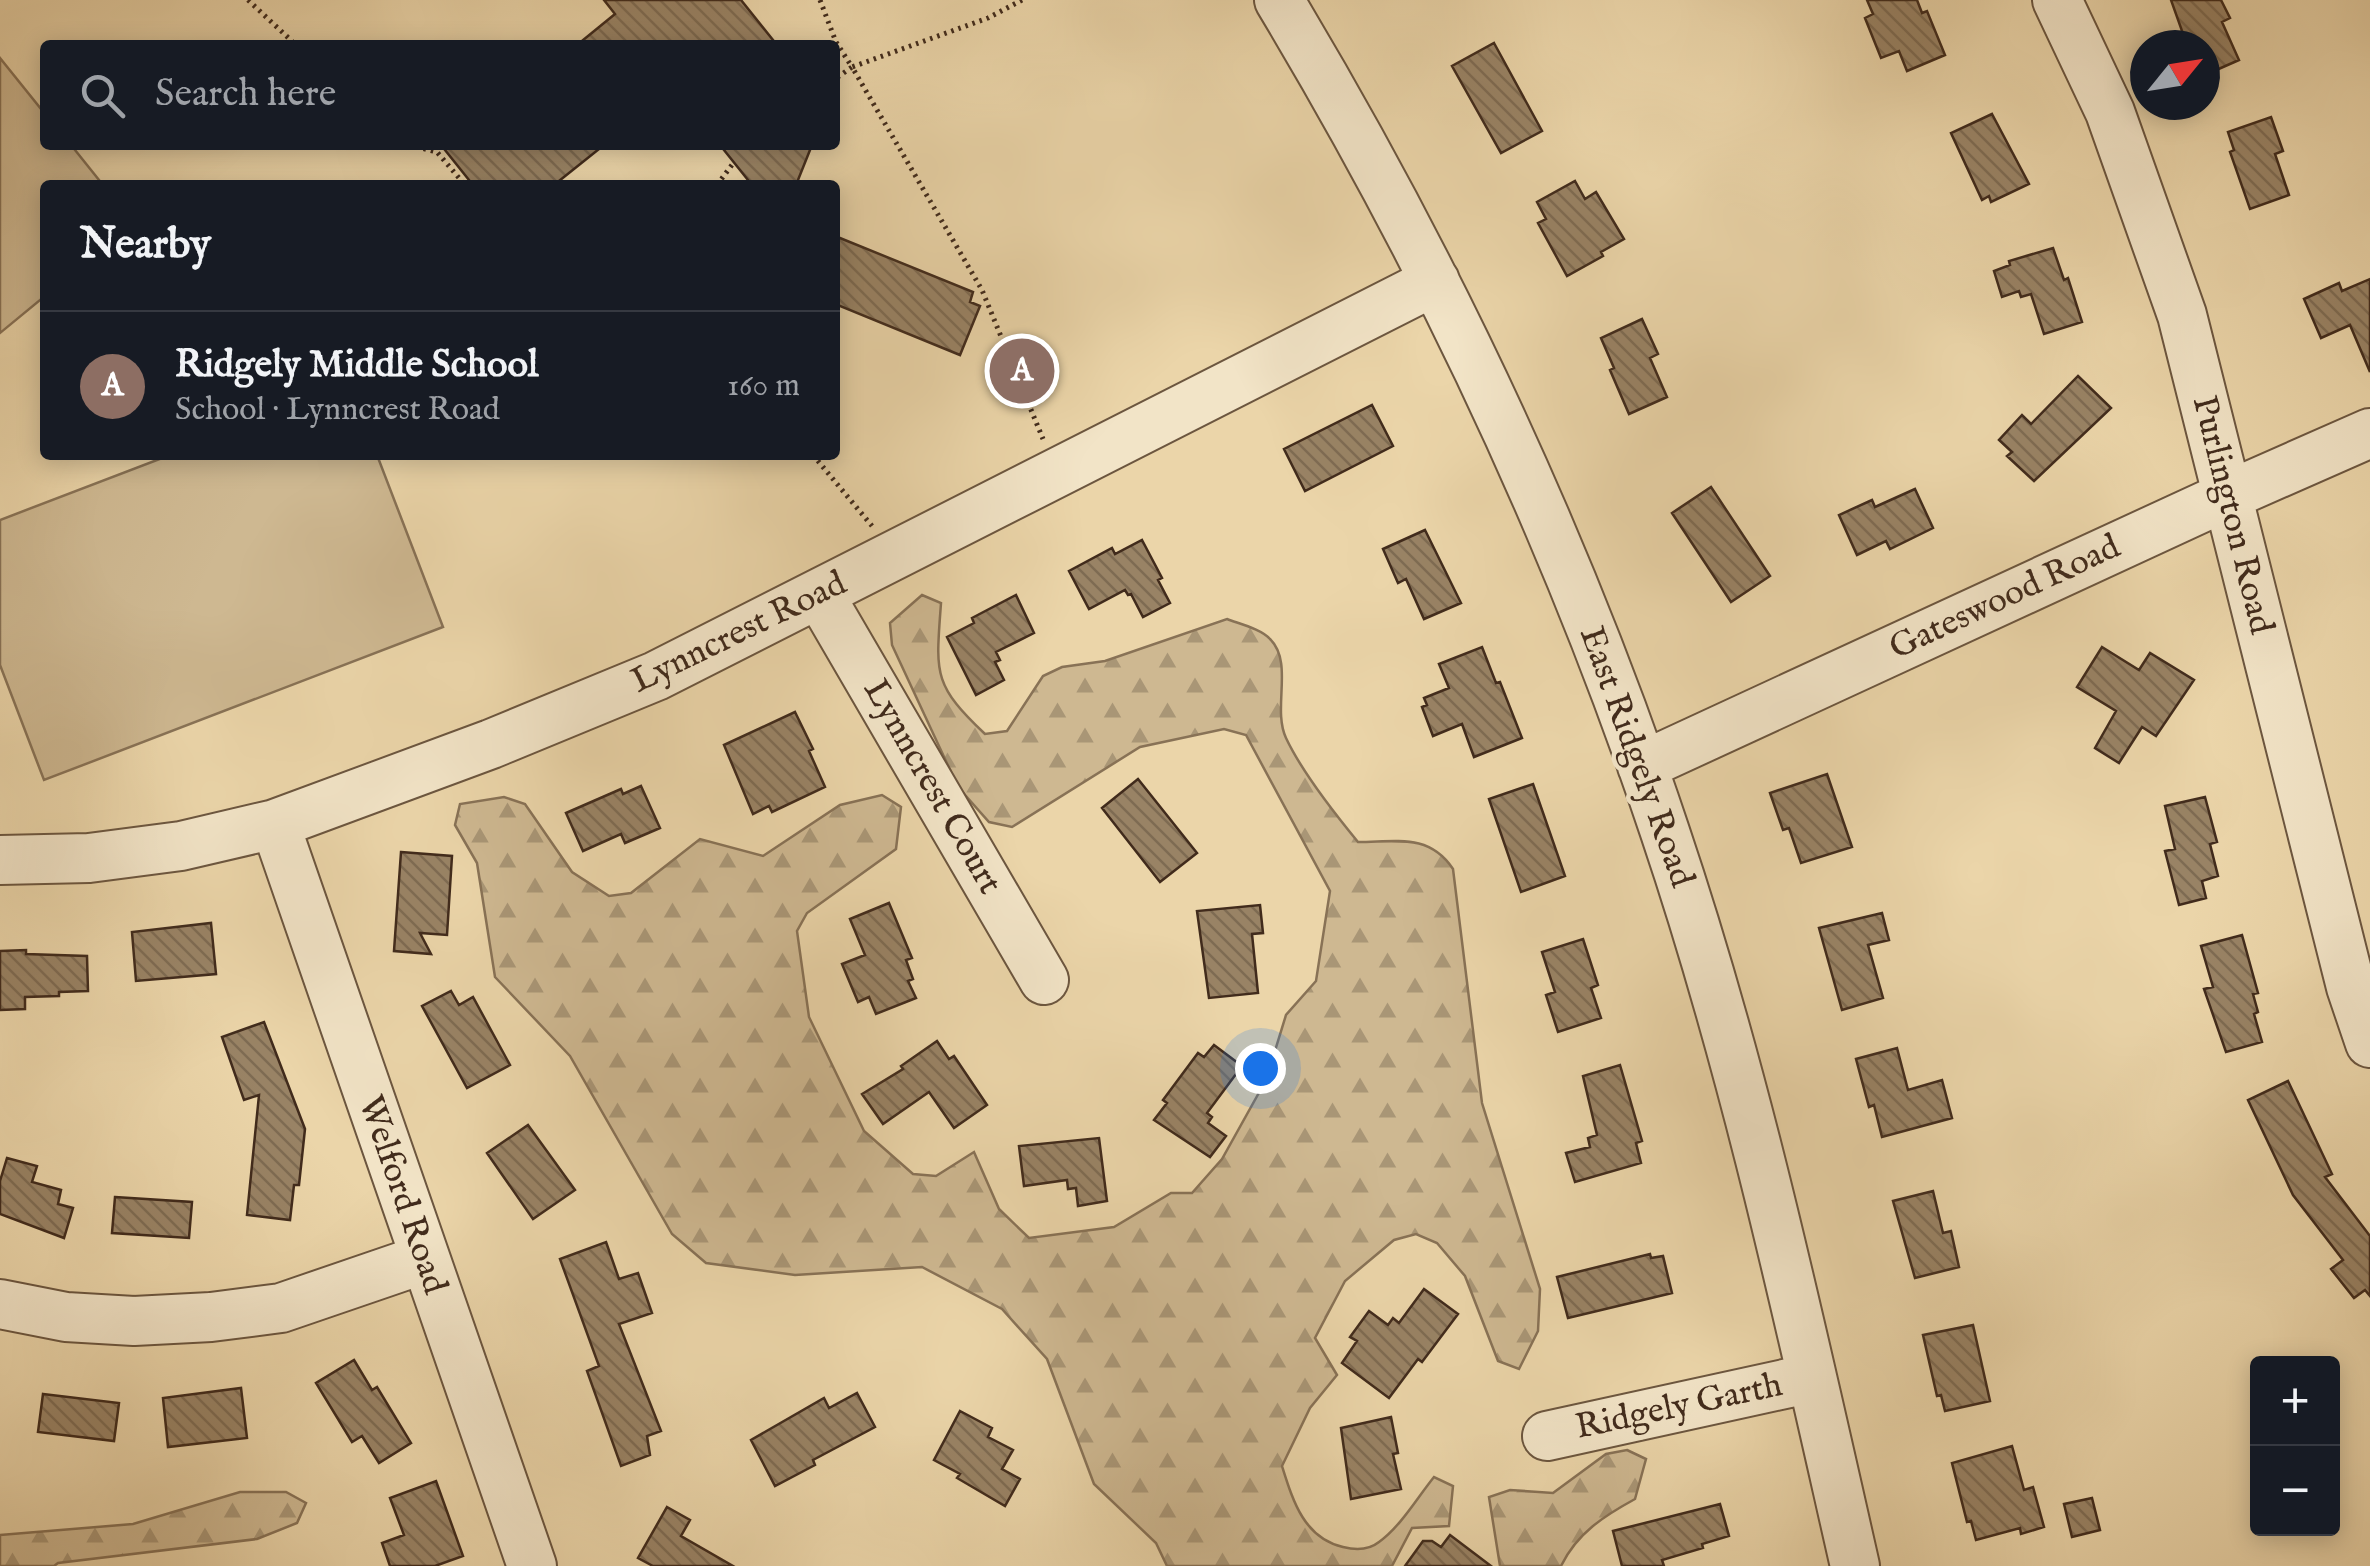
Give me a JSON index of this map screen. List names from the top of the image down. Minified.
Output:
{"streets":{"street":["Purlington Road","Gateswood Road","Lynncrest Road","East Ridgely Road","Lynncrest Court","Welford Road","Ridgely Garth"]},"crossings":[["Purlington Road","Gateswood Road"],["Gateswood Road","East Ridgely Road"],["Lynncrest Road","East Ridgely Road"],["Lynncrest Road","Lynncrest Court"],["Lynncrest Road","Welford Road"],["East Ridgely Road","Ridgely Garth"]],"north":"top right","page":{"search":"Search here","heading":"Nearby","list":[{"mark":"A","name":"Ridgely Middle School","note":"School · Lynncrest Road","value":"160 m"}],"pins":"A","map_buttons":["+","−"]}}
